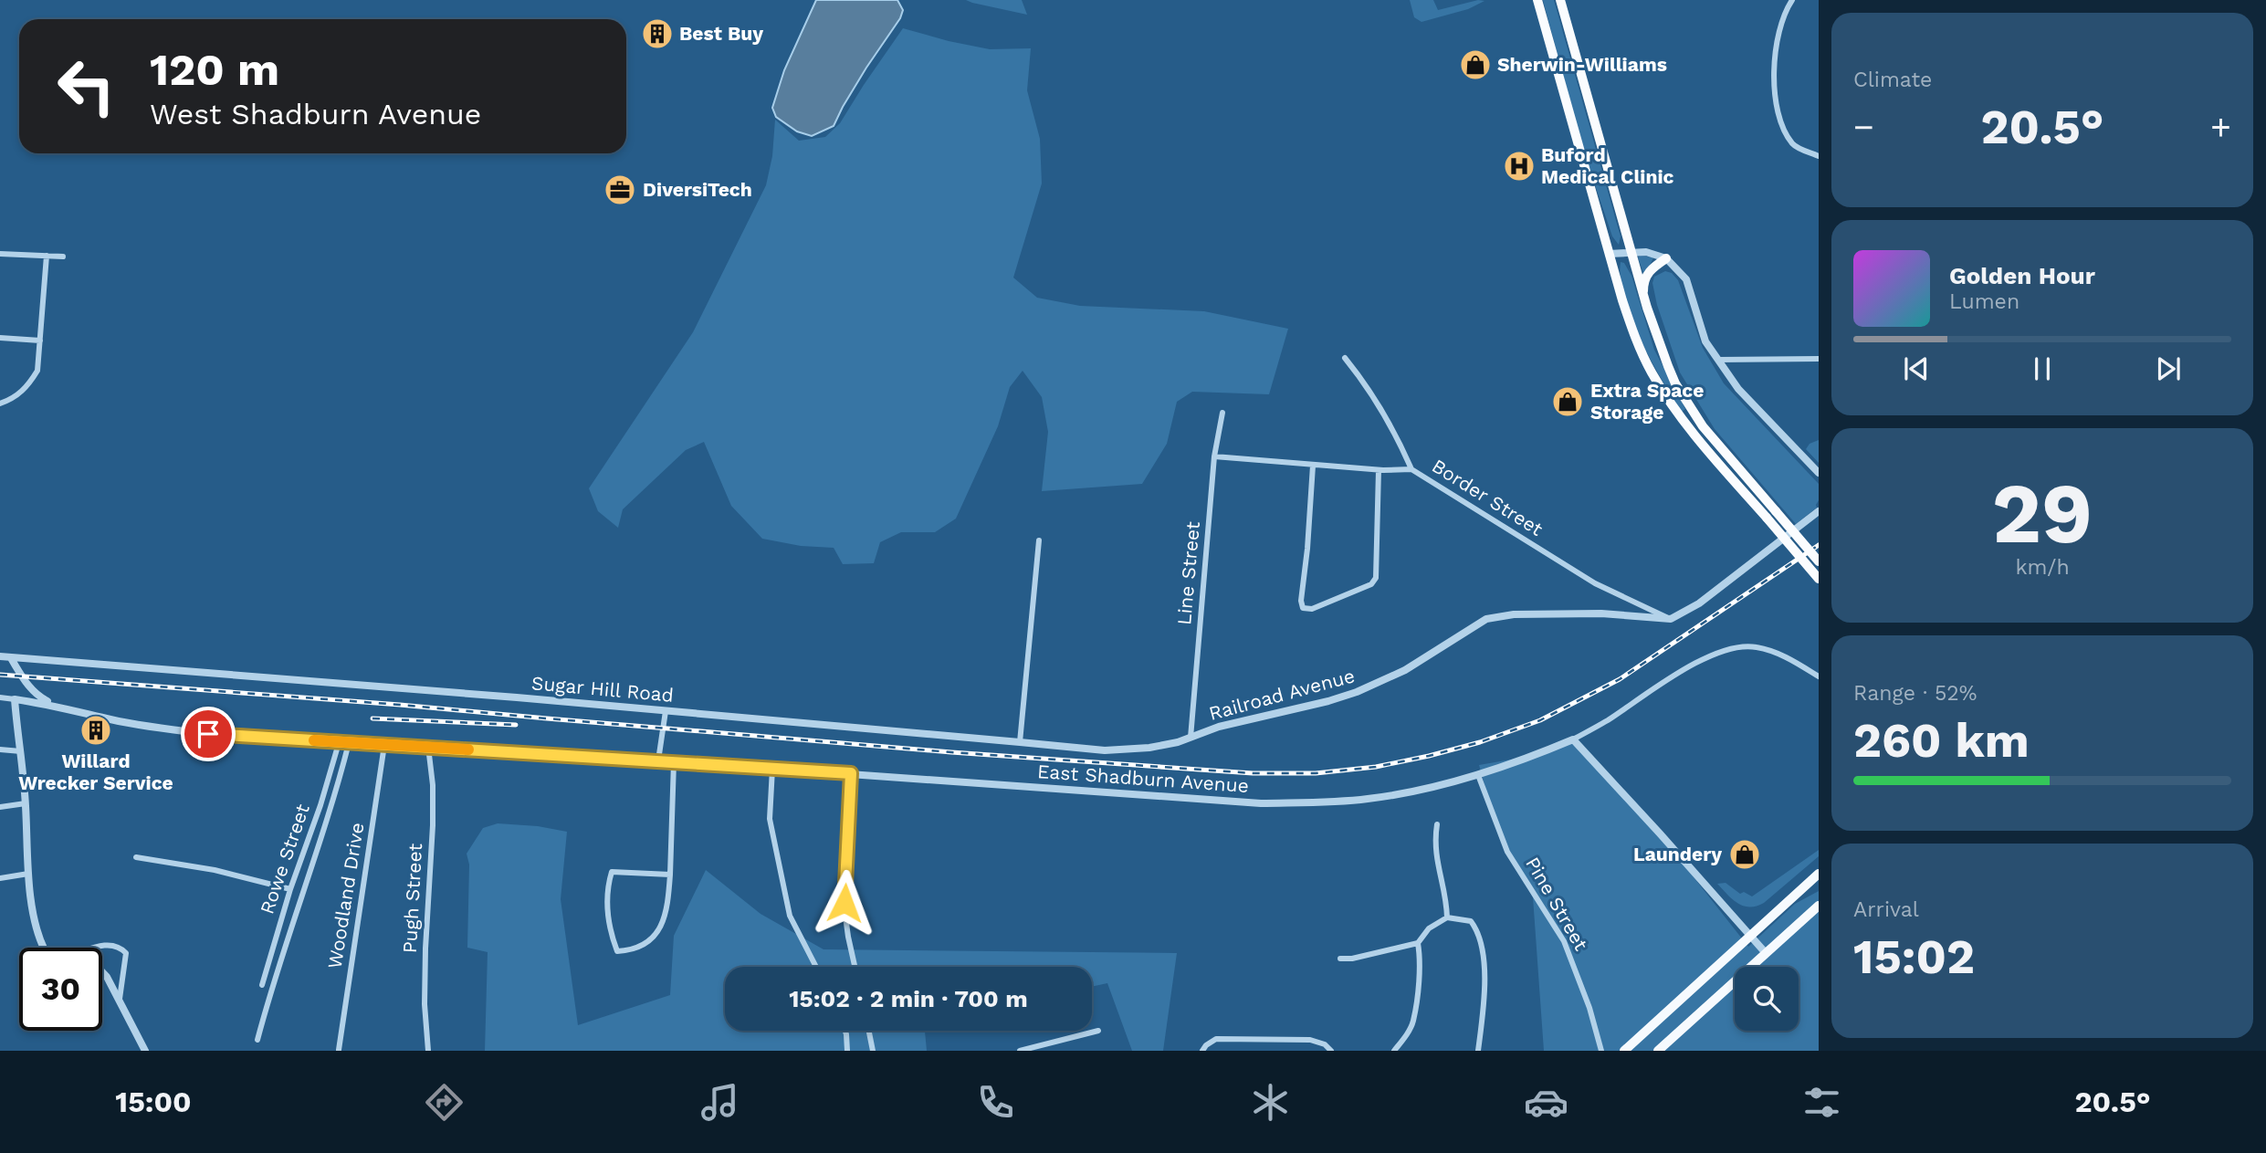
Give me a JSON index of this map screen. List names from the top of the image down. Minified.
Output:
{"streets":{"street":["Border Street","Line Street","Sugar Hill Road","Railroad Avenue","East Shadburn Avenue","Rowe Street","Woodland Drive","Pugh Street","Pine Street"]},"crossings":[["Border Street","Line Street"],["Border Street","Railroad Avenue"],["Line Street","Sugar Hill Road"],["Line Street","Railroad Avenue"],["Sugar Hill Road","Railroad Avenue"],["East Shadburn Avenue","Rowe Street"],["East Shadburn Avenue","Woodland Drive"],["East Shadburn Avenue","Pugh Street"],["East Shadburn Avenue","Pine Street"]],"places":{"building":["Best Buy","Willard Wrecker Service"],"shop":["Sherwin-Williams","Extra Space Storage","Laundery"],"hospital":["Buford Medical Clinic"],"office":["DiversiTech"]},"page":{"tile":["Climate",["29","km/h"],["Range · 52%","260 km"],["Arrival","15:02"]],"turn":["120 m","West Shadburn Avenue"],"heat":["−","20.5°","+"],"song":["Golden Hour","Lumen"],"limit":"30","trip":"15:02 · 2 min · 700 m","tabs":["15:00","20.5°"]}}
